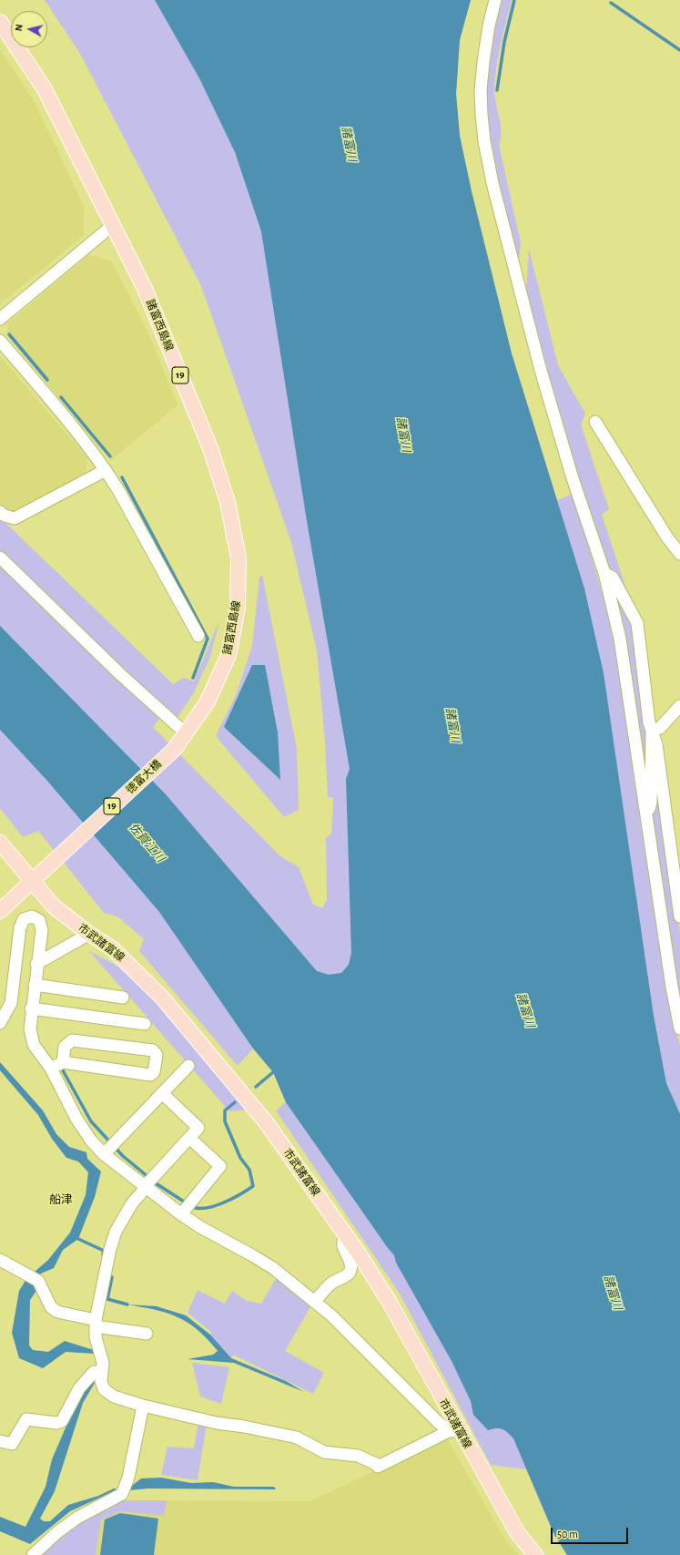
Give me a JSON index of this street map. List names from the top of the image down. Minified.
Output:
{"streets":{"main road":["諸富西島線","19","徳富大橋","市武諸富線"]},"crossings":[["諸富西島線","徳富大橋"],["19","徳富大橋"],["19","市武諸富線"],["徳富大橋","市武諸富線"]],"districts":["船津"],"water":["諸富川","佐賀江川"],"scale_bar":"50 m","north":"left"}
